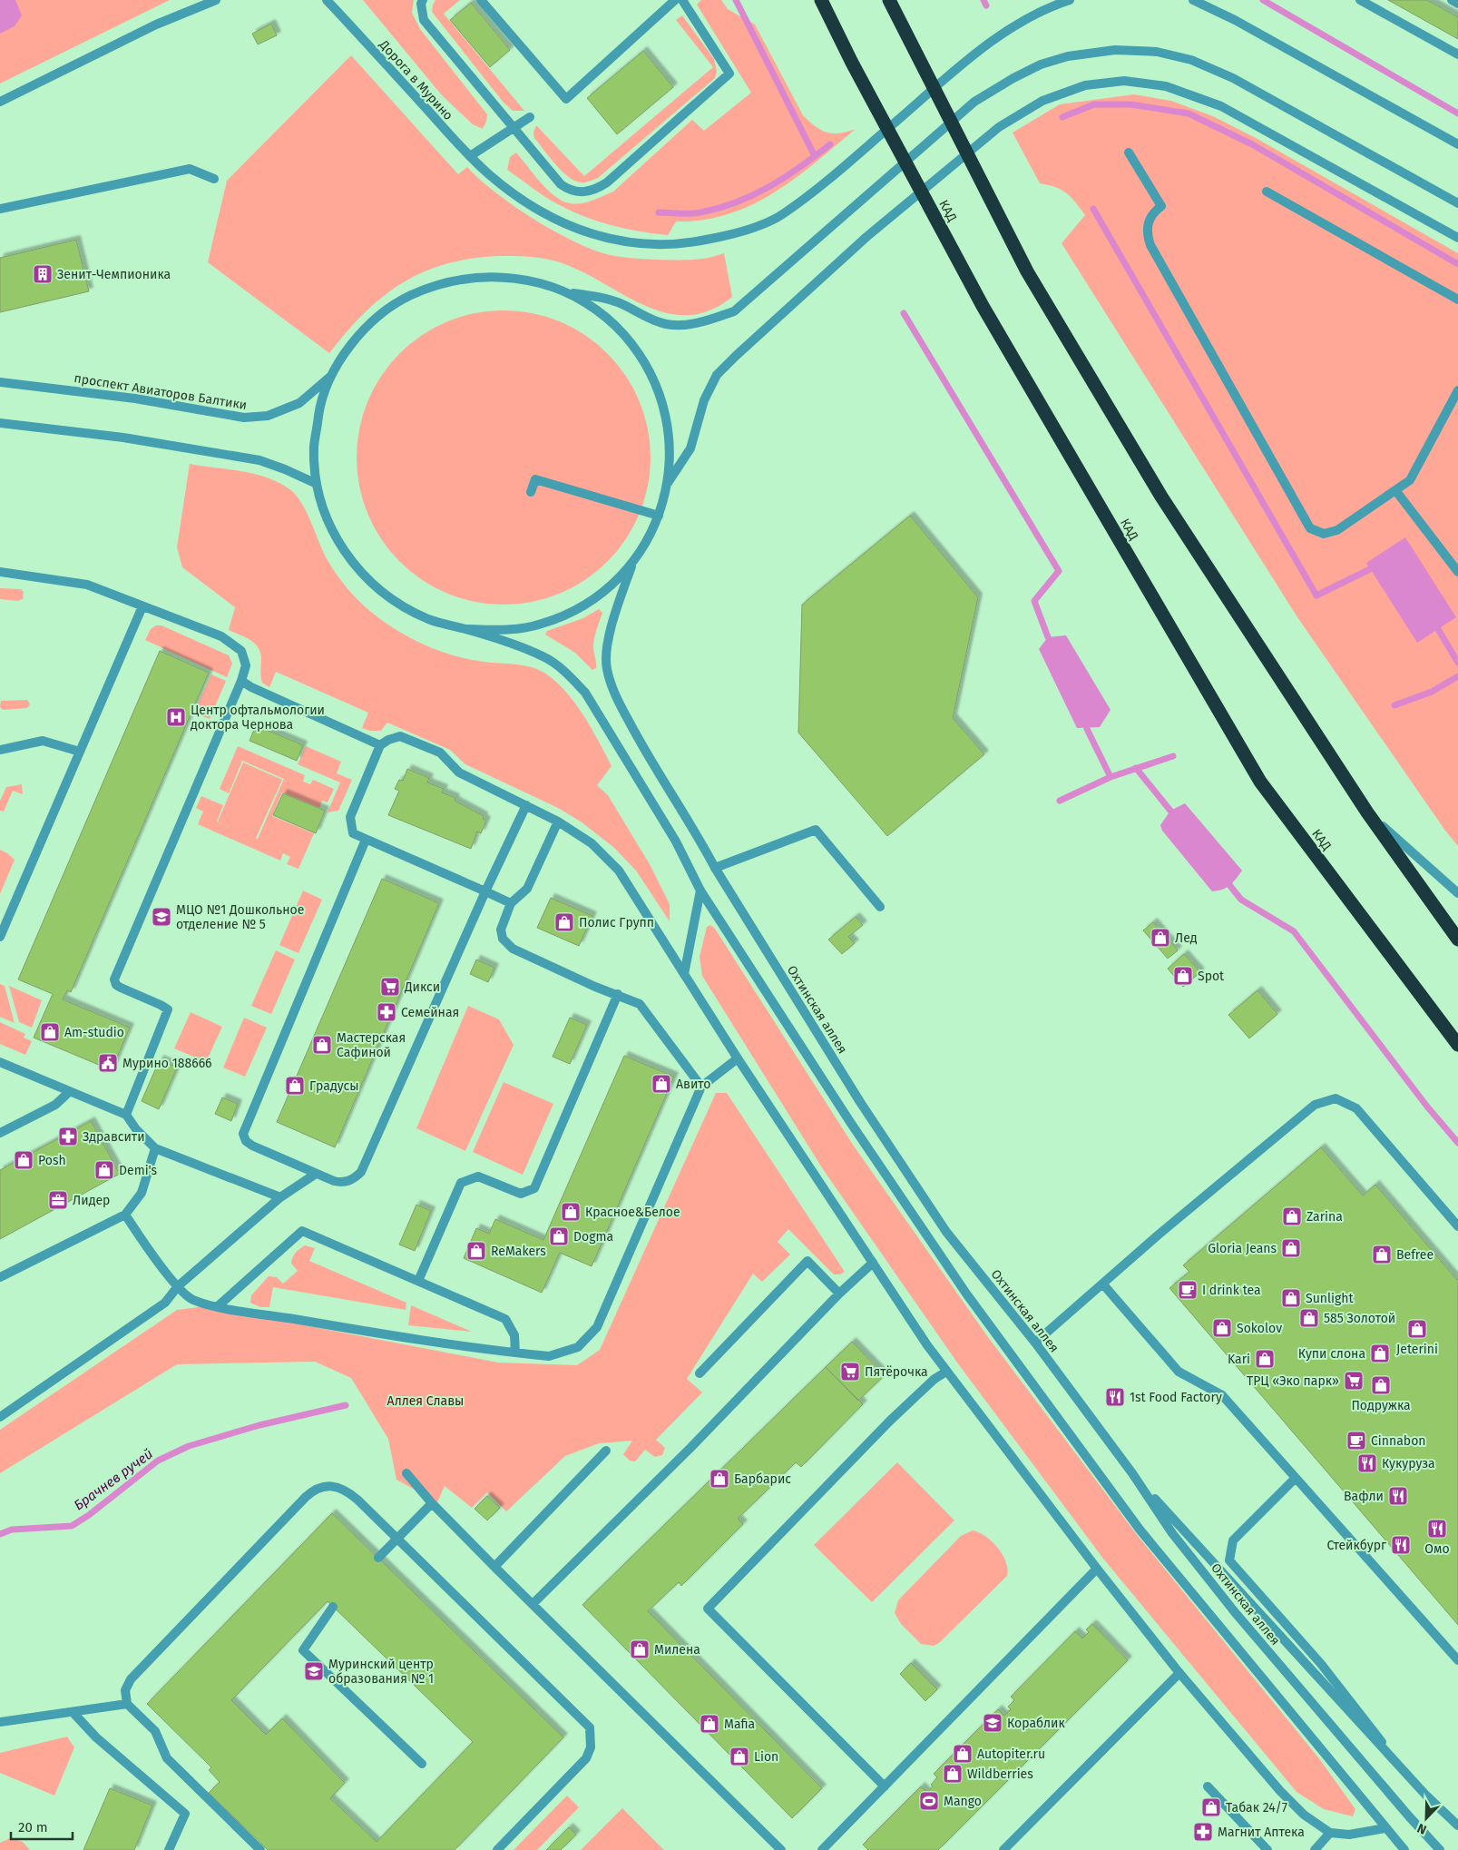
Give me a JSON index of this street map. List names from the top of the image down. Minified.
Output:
{"streets":{"highway":["КАД"],"street":["Дорога в Мурино","проспект Авиаторов Балтики","Охтинская аллея"]},"water":["Брачнев ручей"],"parks":["Аллея Славы"],"places":{"building":["Зенит-Чемпионика"],"hospital":["Центр офтальмологии доктора Чернова"],"school or university":["МЦО №1 Дошкольное отделение № 5","Муринский центр образования № 1","Кораблик"],"shop":["Полис Групп","Лед","Spot","Am-studio","Мастерская Сафиной","Авито","Градусы","Posh","Demi's","Красное&Белое","Zarina","Dogma","Gloria Jeans","ReMakers","Befree","Sunlight","585 Золотой","Sokolov","Jeterini","Купи слона","Kari","Подружка","Барбарис","Милена","Mafia","Autopiter.ru","Lion","Wildberries","Табак 24/7"],"supermarket":["Дикси","Пятёрочка","ТРЦ «Эко парк»"],"pharmacy":["Семейная","Здравсити","Магнит Аптека"],"public building":["Мурино 188666"],"office":["Лидер"],"cafe":["I drink tea","Cinnabon"],"restaurant":["1st Food Factory","Кукуруза","Вафли","Омо","Стейкбург"],"sports":["Mango"]},"scale_bar":"20 m","north":"bottom left"}
